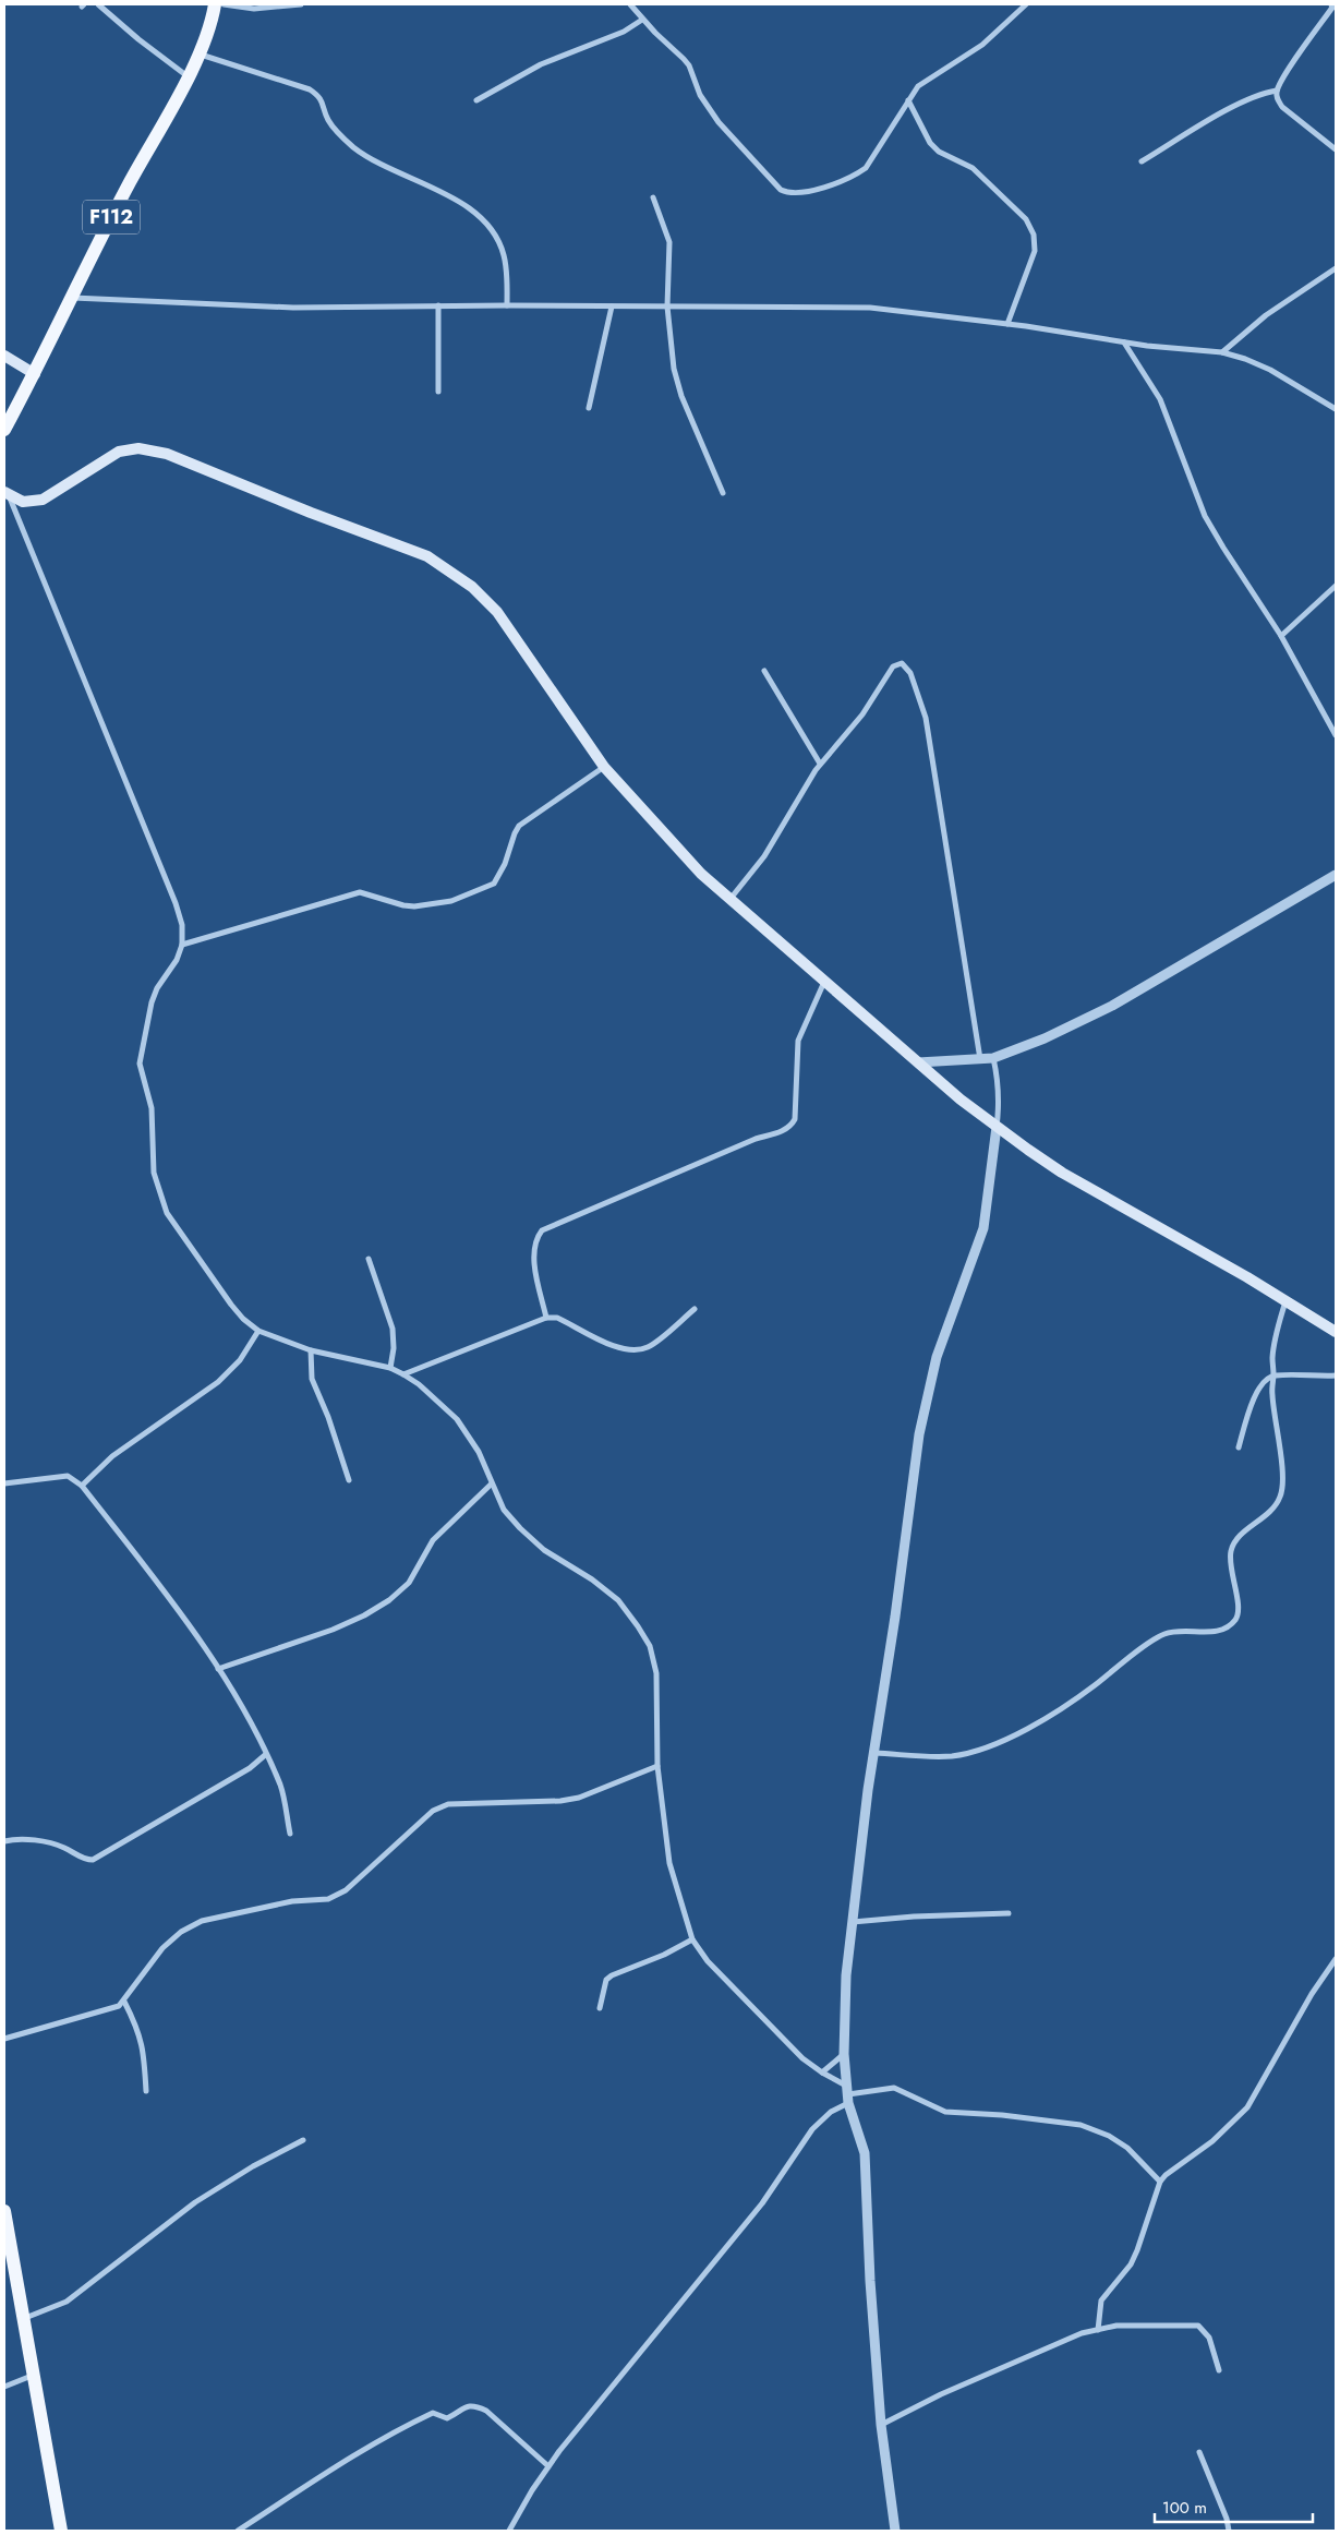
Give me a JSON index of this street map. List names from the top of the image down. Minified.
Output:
{"streets":{"main road":["F112"]},"scale_bar":"100 m"}
